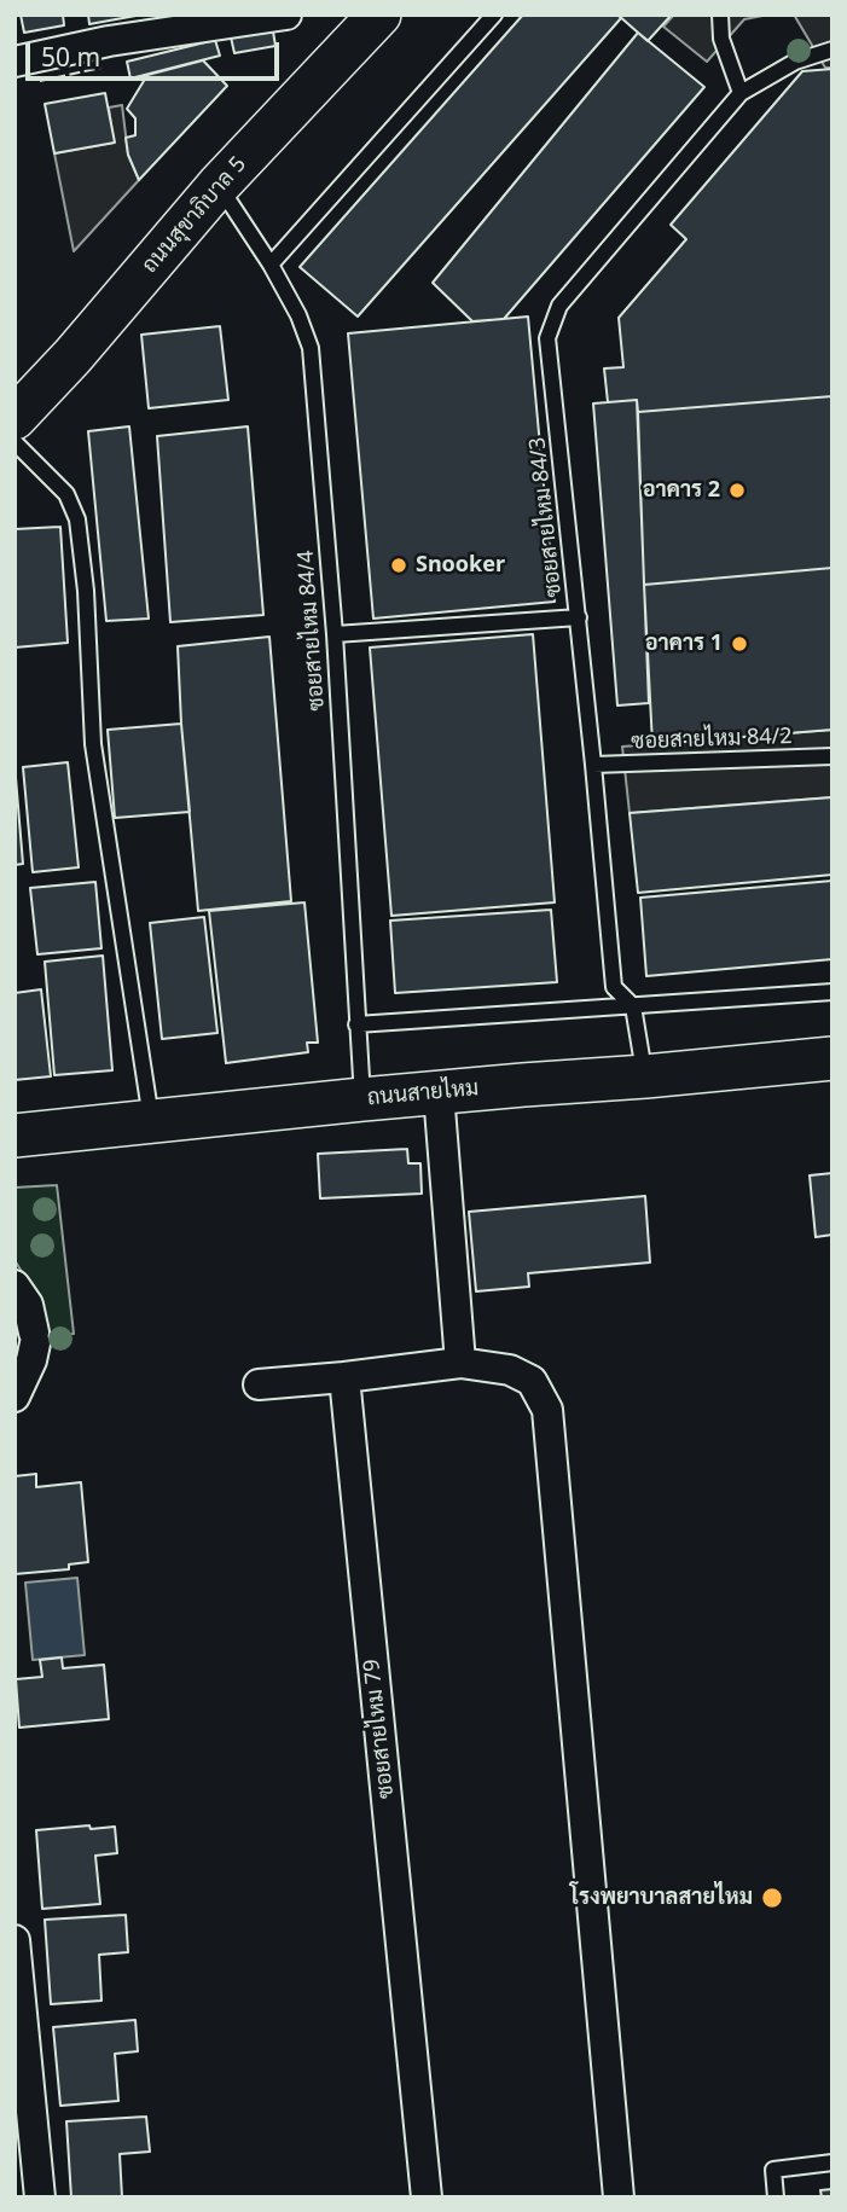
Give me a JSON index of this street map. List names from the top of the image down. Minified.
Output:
{"streets":{"main road":["ถนนสุขาภิบาล 5","ถนนสายไหม"],"street":["ซอยสายไหม 79"],"lane":["ซอยสายไหม 84/3","ซอยสายไหม 84/4","ซอยสายไหม 84/2"]},"crossings":[["ถนนสุขาภิบาล 5","ซอยสายไหม 84/4"],["ซอยสายไหม 84/3","ซอยสายไหม 84/2"],["ซอยสายไหม 84/3","ถนนสายไหม"],["ซอยสายไหม 84/4","ถนนสายไหม"]],"places":["อาคาร 2","Snooker","อาคาร 1","โรงพยาบาลสายไหม"],"scale_bar":"50 m"}
